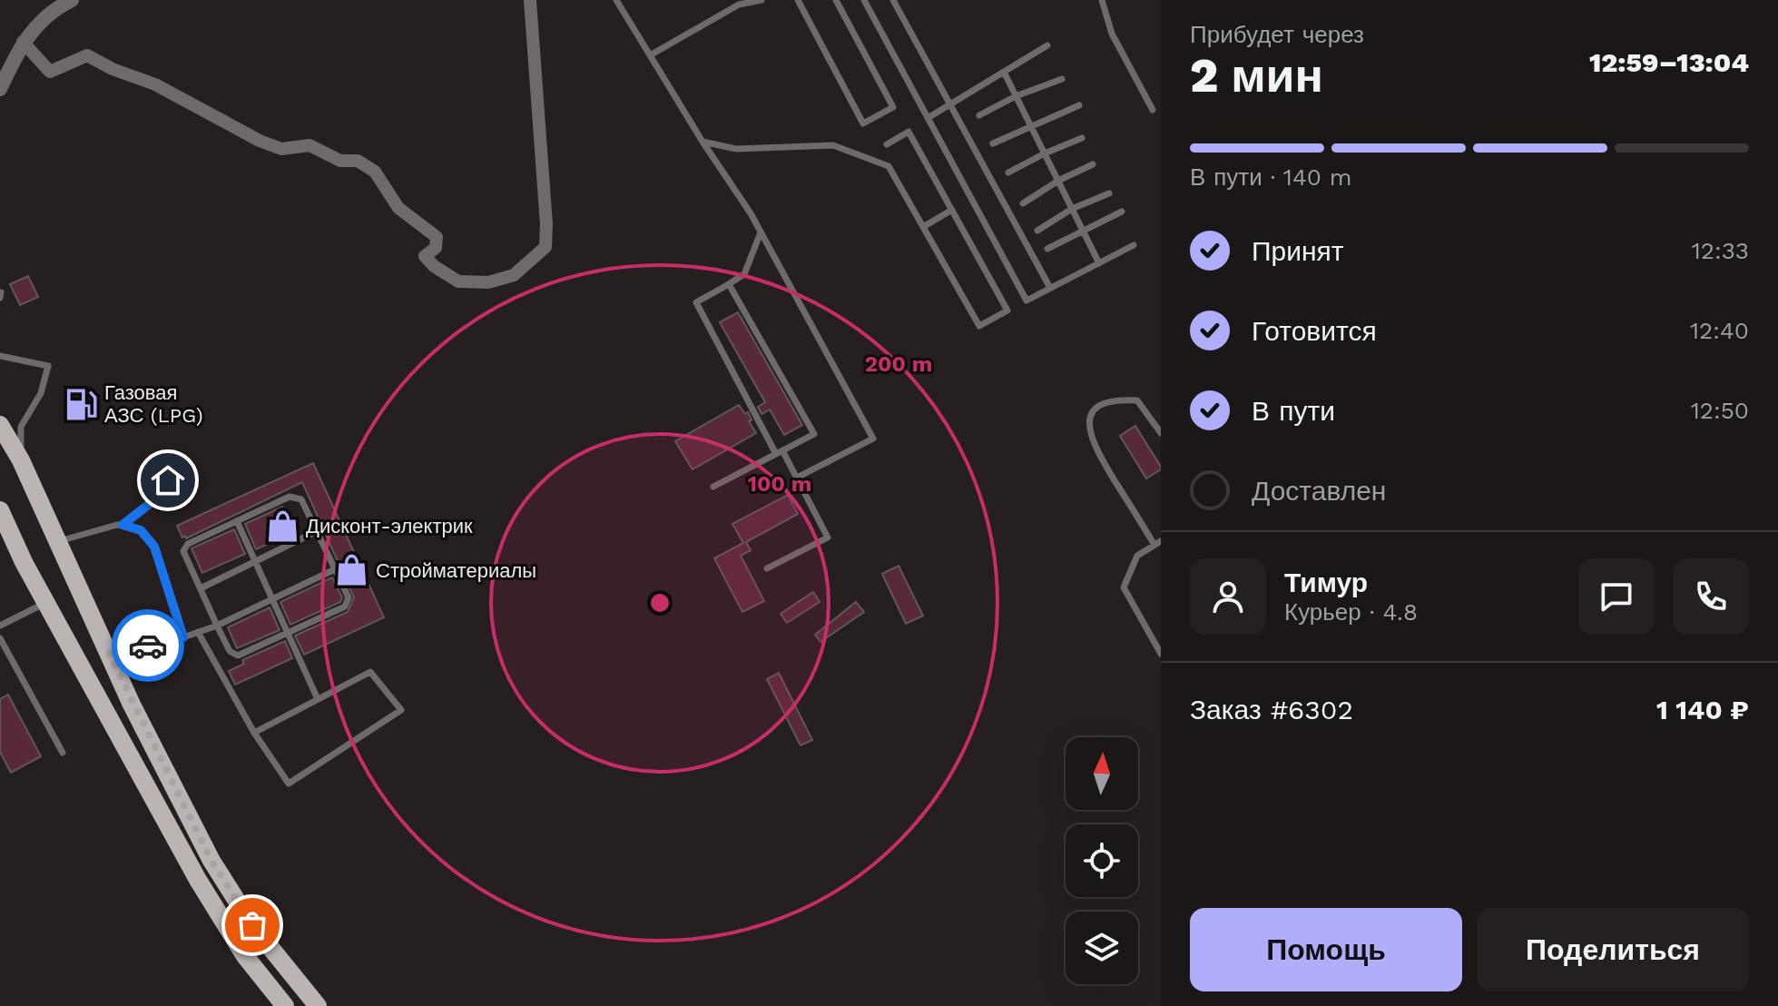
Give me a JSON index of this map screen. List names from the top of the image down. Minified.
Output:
{"places":{"fuel station":["Газовая АЗС (LPG)"],"shop":["Дисконт-электрик","Стройматериалы"]},"north":"top","page":{"heading":["2 мин","Прибудет через","12:59–13:04"],"panel":["Тимур","Курьер · 4.8","Заказ #6302","1 140 ₽"],"bar":"В пути · 140 m","list":[["Принят","12:33"],["Готовится","12:40"],["В пути","12:50"],"Доставлен"],"buttons":["Помощь","Поделиться"]},"rings":["200 m","100 m"]}
